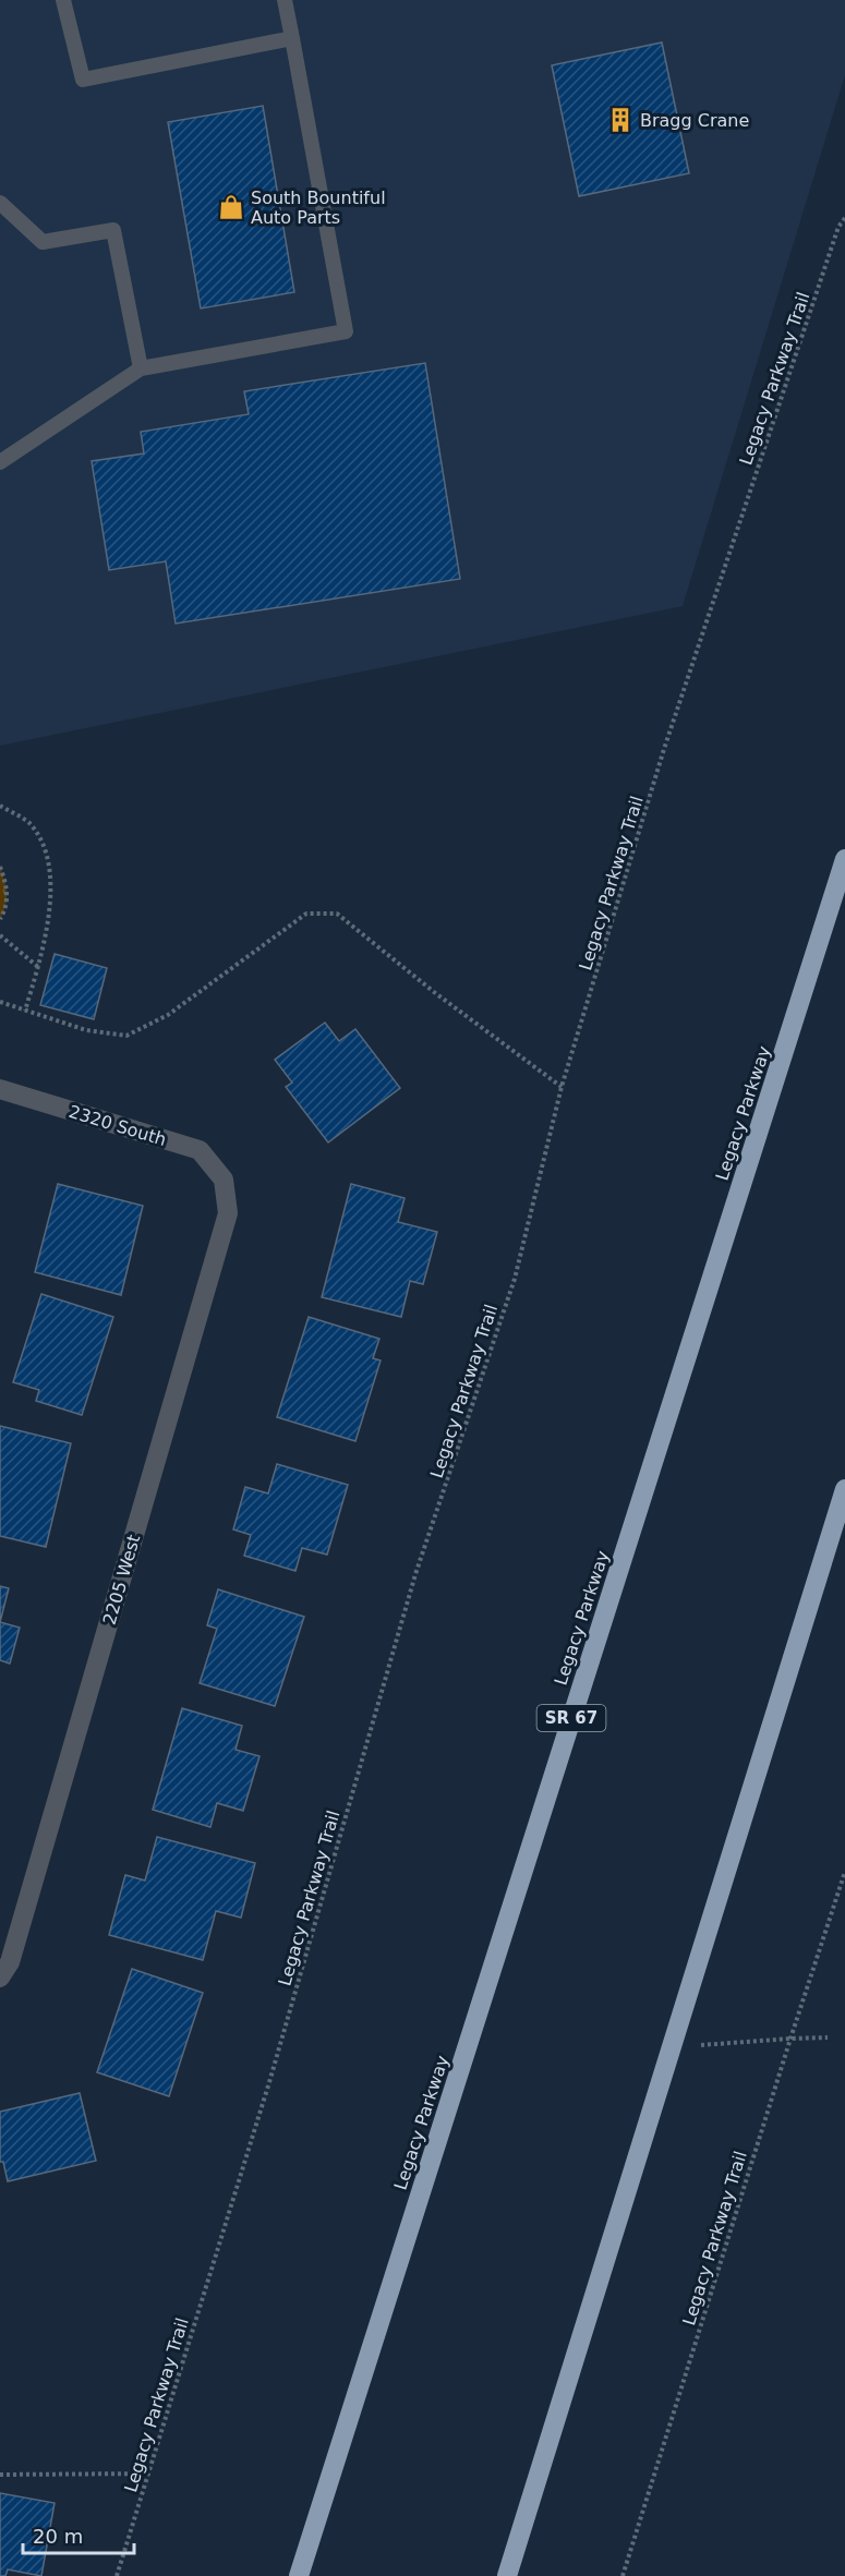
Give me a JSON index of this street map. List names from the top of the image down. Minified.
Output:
{"streets":{"highway":["Legacy Parkway","SR 67"],"street":["2320 South","2205 West"],"path":["Legacy Parkway Trail"]},"crossings":[["2320 South","2205 West"]],"places":{"building":["Bragg Crane"],"shop":["South Bountiful Auto Parts"]},"scale_bar":"20 m"}
